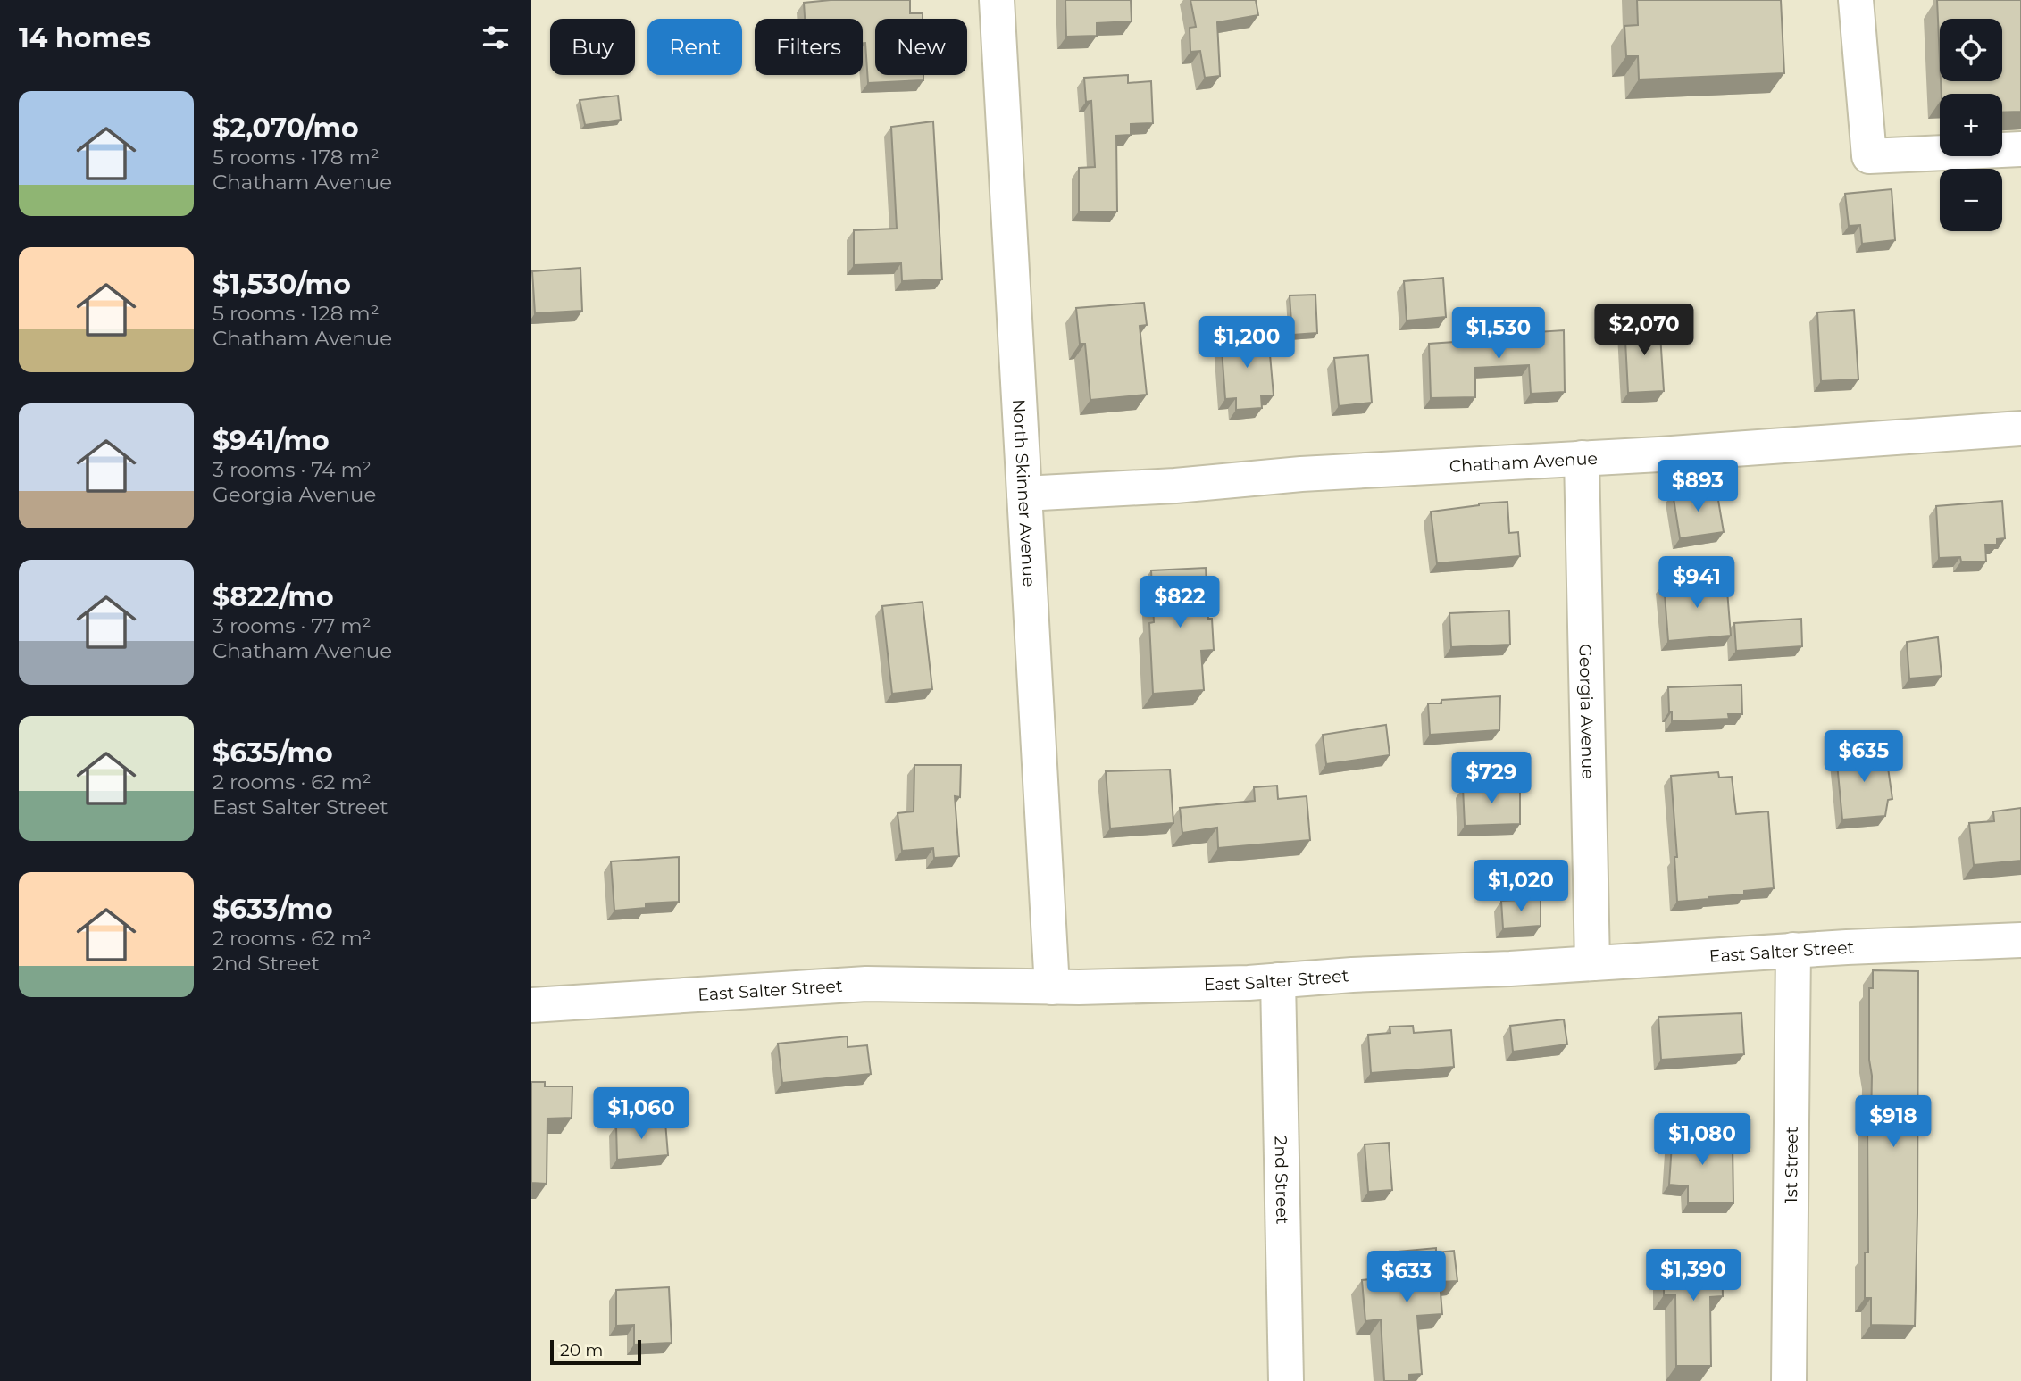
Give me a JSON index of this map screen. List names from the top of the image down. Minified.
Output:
{"streets":{"street":["Chatham Avenue","North Skinner Avenue","Georgia Avenue","East Salter Street","1st Street","2nd Street"]},"crossings":[["Chatham Avenue","North Skinner Avenue"],["Chatham Avenue","Georgia Avenue"],["North Skinner Avenue","East Salter Street"],["Georgia Avenue","East Salter Street"],["East Salter Street","1st Street"],["East Salter Street","2nd Street"]],"scale_bar":"20 m","page":{"heading":"14 homes","map_buttons":["+","−"],"chip":["Buy","Rent","Filters","New"],"list":[{"name":"$2,070/mo","note":"5 rooms · 178 m² · Chatham Avenue"},{"name":"$1,530/mo","note":"5 rooms · 128 m² · Chatham Avenue"},{"name":"$941/mo","note":"3 rooms · 74 m² · Georgia Avenue"},{"name":"$822/mo","note":"3 rooms · 77 m² · Chatham Avenue"},{"name":"$635/mo","note":"2 rooms · 62 m² · East Salter Street"},{"name":"$633/mo","note":"2 rooms · 62 m² · 2nd Street"}],"price":["$2,070","$1,530","$1,200","$893","$941","$822","$635","$729","$1,020","$1,060","$918","$1,080","$1,390","$633"],"scale":"20 m"}}
